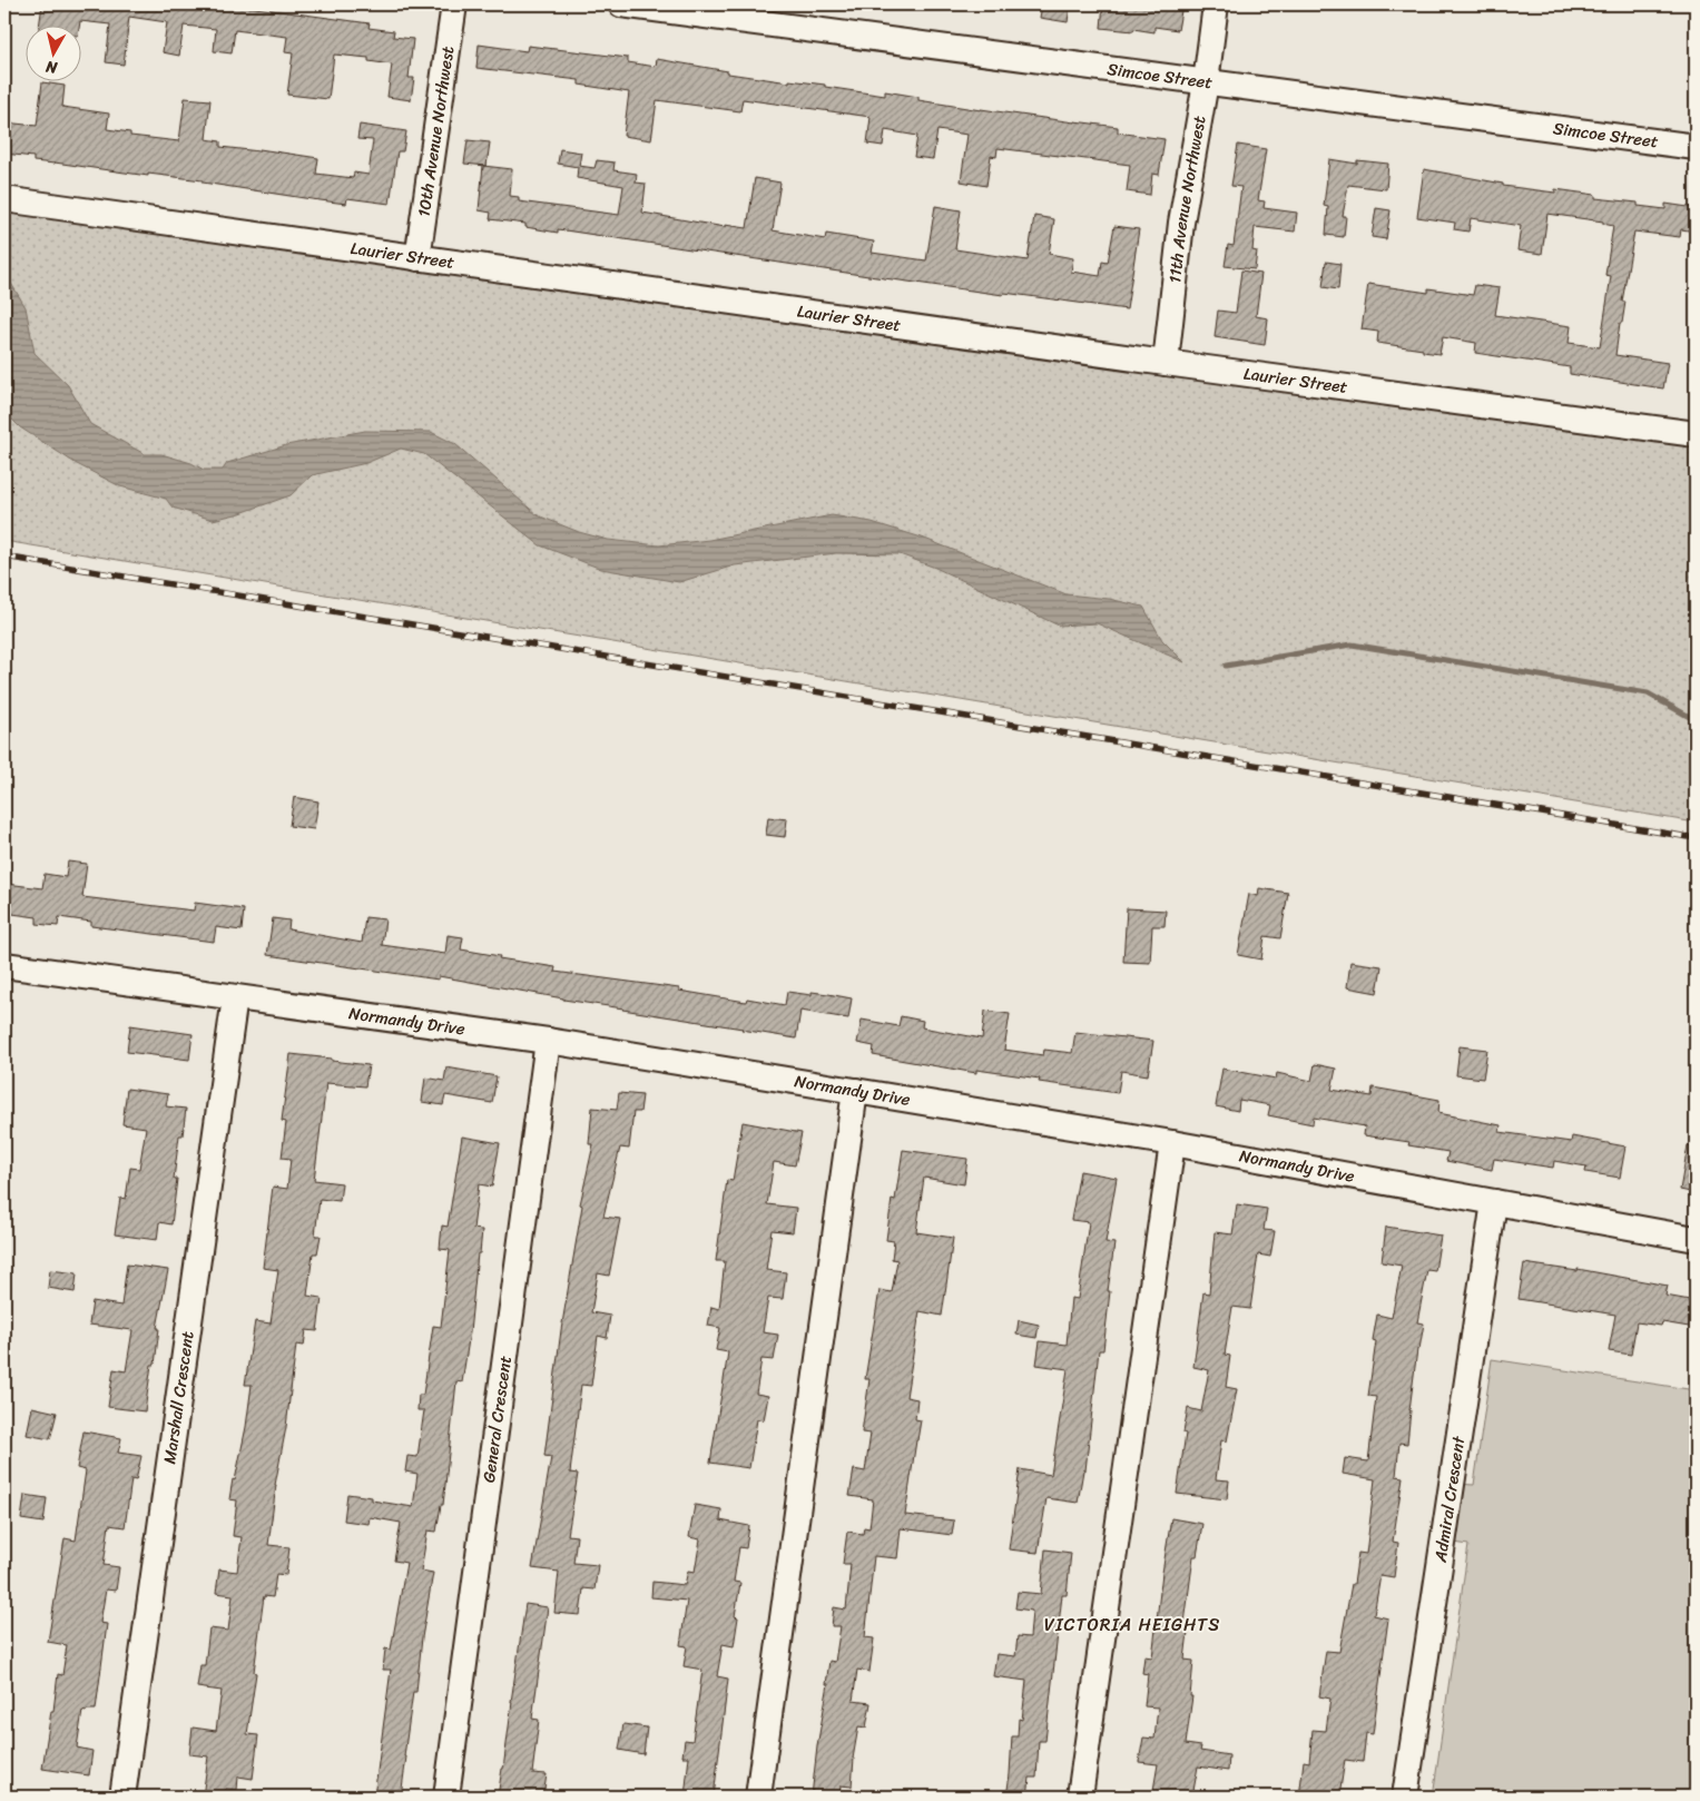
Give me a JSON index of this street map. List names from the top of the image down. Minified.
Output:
{"streets":{"street":["Simcoe Street","10th Avenue Northwest","11th Avenue Northwest","Laurier Street","Normandy Drive","Marshall Crescent","General Crescent","Admiral Crescent"]},"crossings":[["Simcoe Street","11th Avenue Northwest"],["10th Avenue Northwest","Laurier Street"],["11th Avenue Northwest","Laurier Street"],["Normandy Drive","Marshall Crescent"],["Normandy Drive","General Crescent"],["Normandy Drive","Admiral Crescent"]],"districts":["VICTORIA HEIGHTS"],"north":"bottom"}
